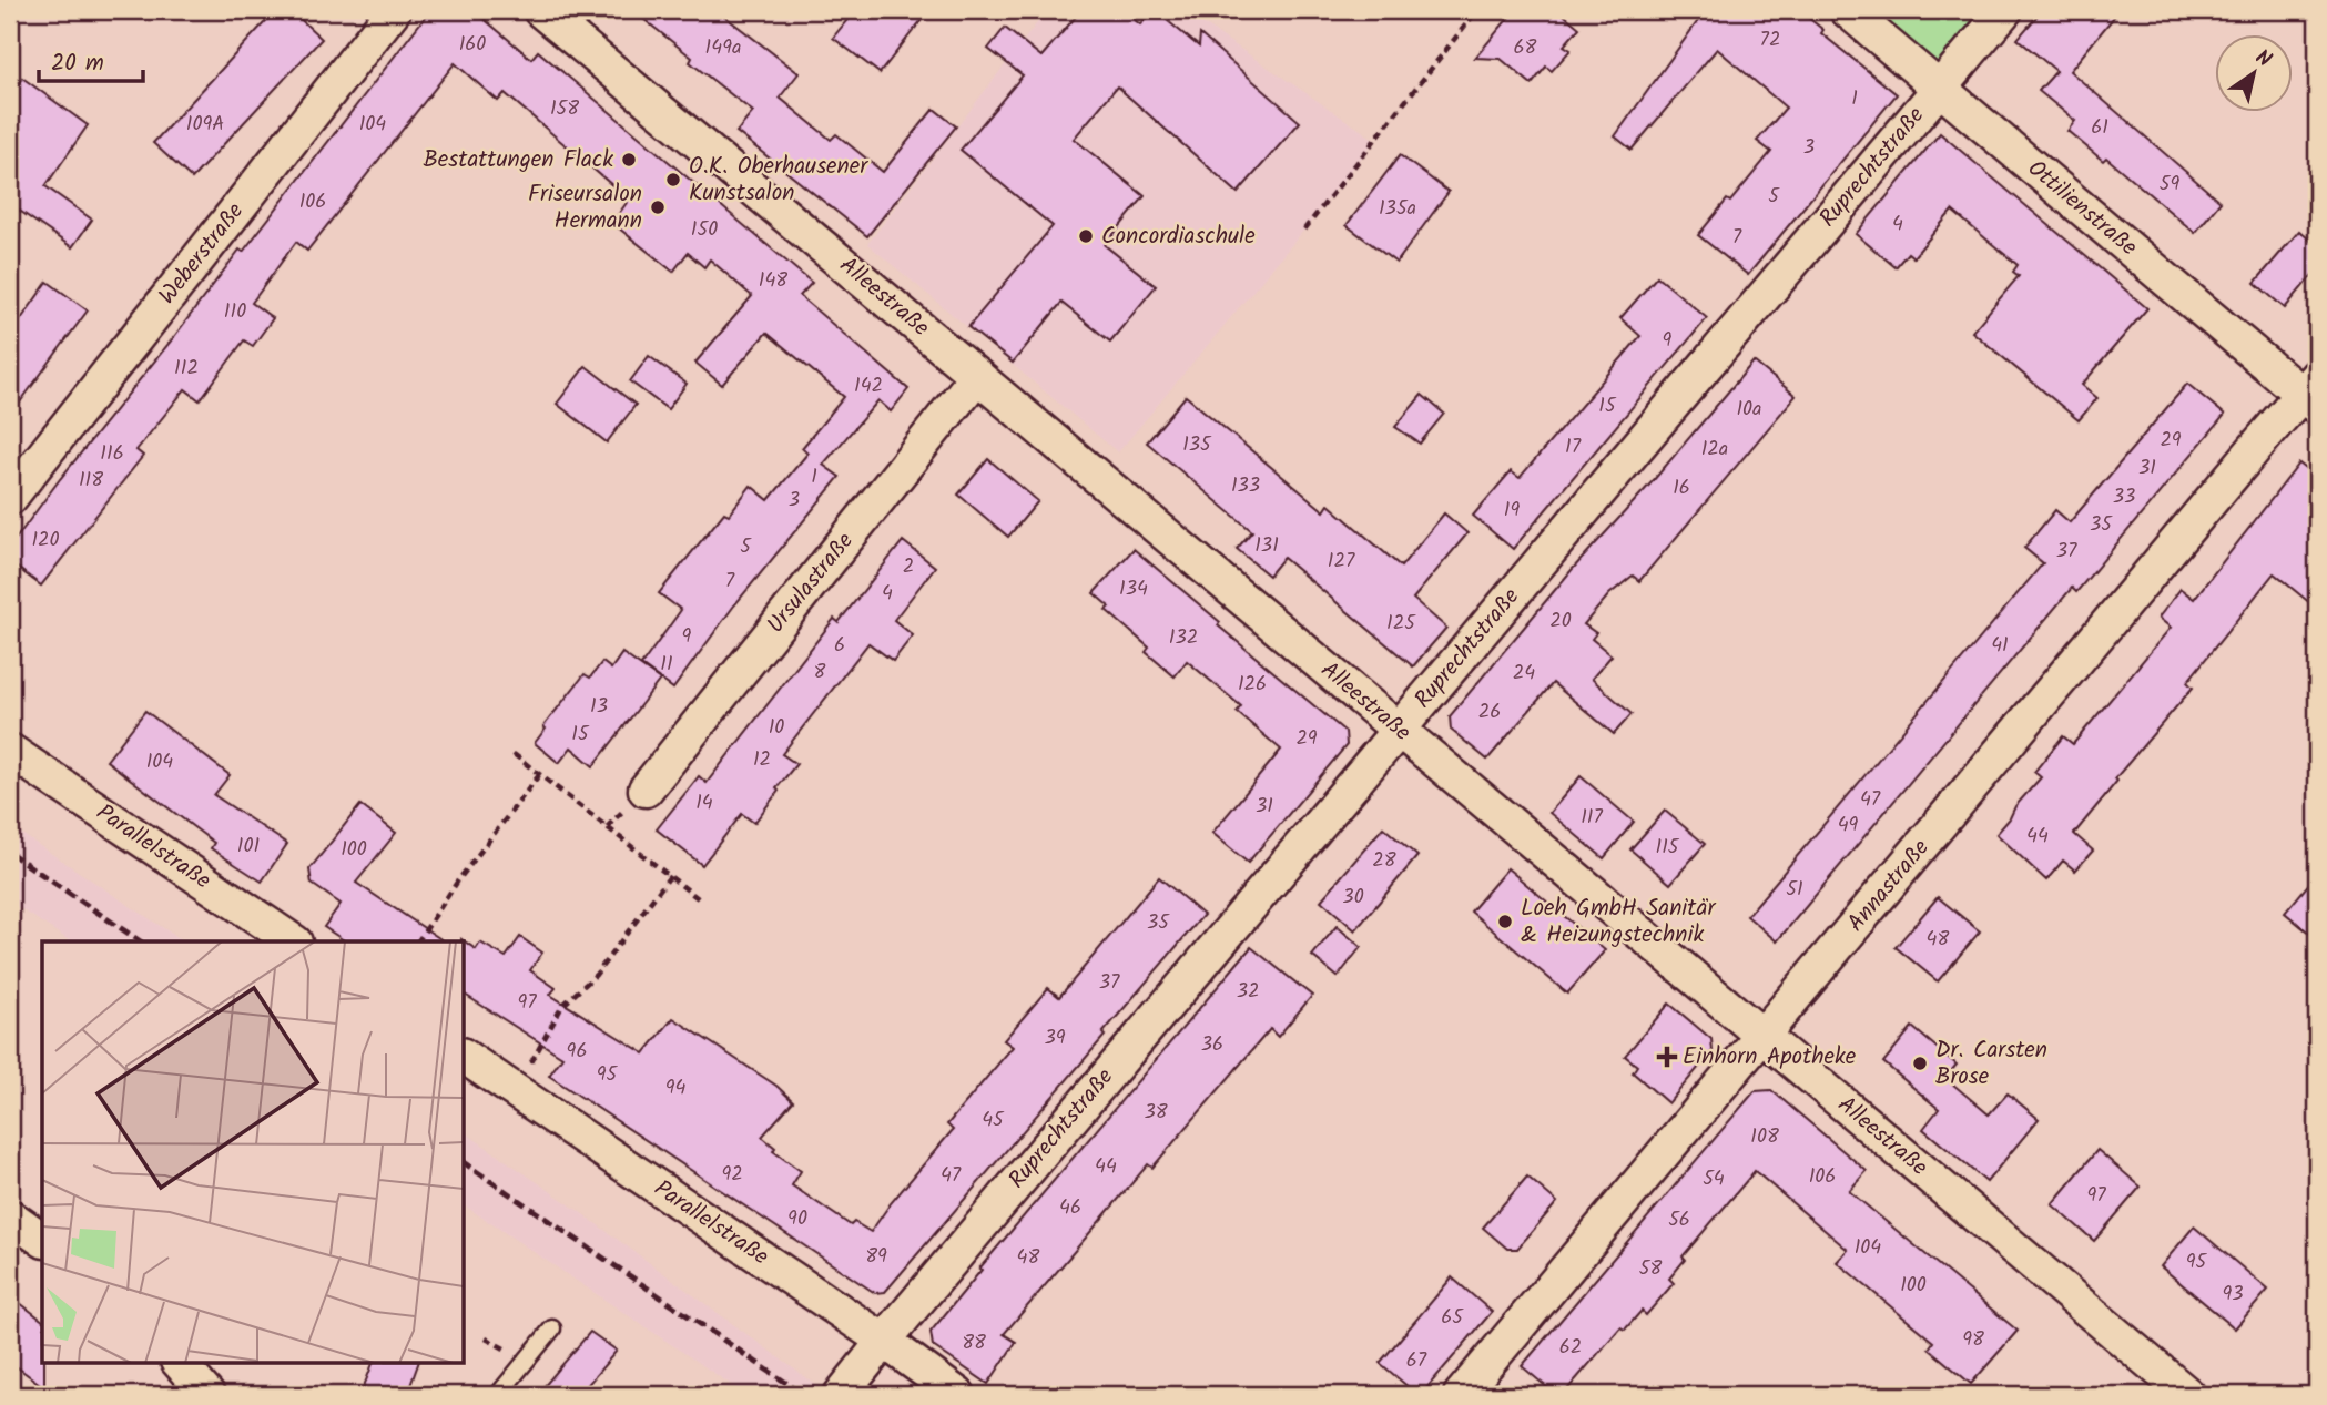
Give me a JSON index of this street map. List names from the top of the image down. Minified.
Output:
{"streets":{"street":["Ruprechtstraße","Ottilienstraße","Weberstraße","Alleestraße","Ursulastraße","Parallelstraße","Annastraße"]},"crossings":[["Ruprechtstraße","Ottilienstraße"],["Ruprechtstraße","Alleestraße"],["Ruprechtstraße","Parallelstraße"],["Ottilienstraße","Annastraße"],["Alleestraße","Ursulastraße"],["Alleestraße","Annastraße"]],"places":{"other":["Bestattungen Flack","O.K. Oberhausener Kunstsalon","Friseursalon Hermann","Concordiaschule","Loeh GmbH Sanitär & Heizungstechnik","Dr. Carsten Brose"],"health":["Einhorn Apotheke"]},"house_numbers":["72","160","149a","68","1","158","109A","104","61","3","59","5","106","135a","4","150","7","148","110","9","112","142","15","10a","29","135","17","12a","116","31","1","118","133","16","33","3","19","35","120","131","5","37","127","2","7","134","4","20","125","9","132","6","41","11","8","24","126","13","26","10","15","29","12","104","47","14","31","117","49","44","101","115","100","28","51","30","35","48","37","32","97","39","36","96","95","94","38","45","108","44","92","47","106","54","97","46","90","56","104","89","48","95","58","100","93","65","98","88","62","67"],"scale_bar":"20 m","north":"top right"}
